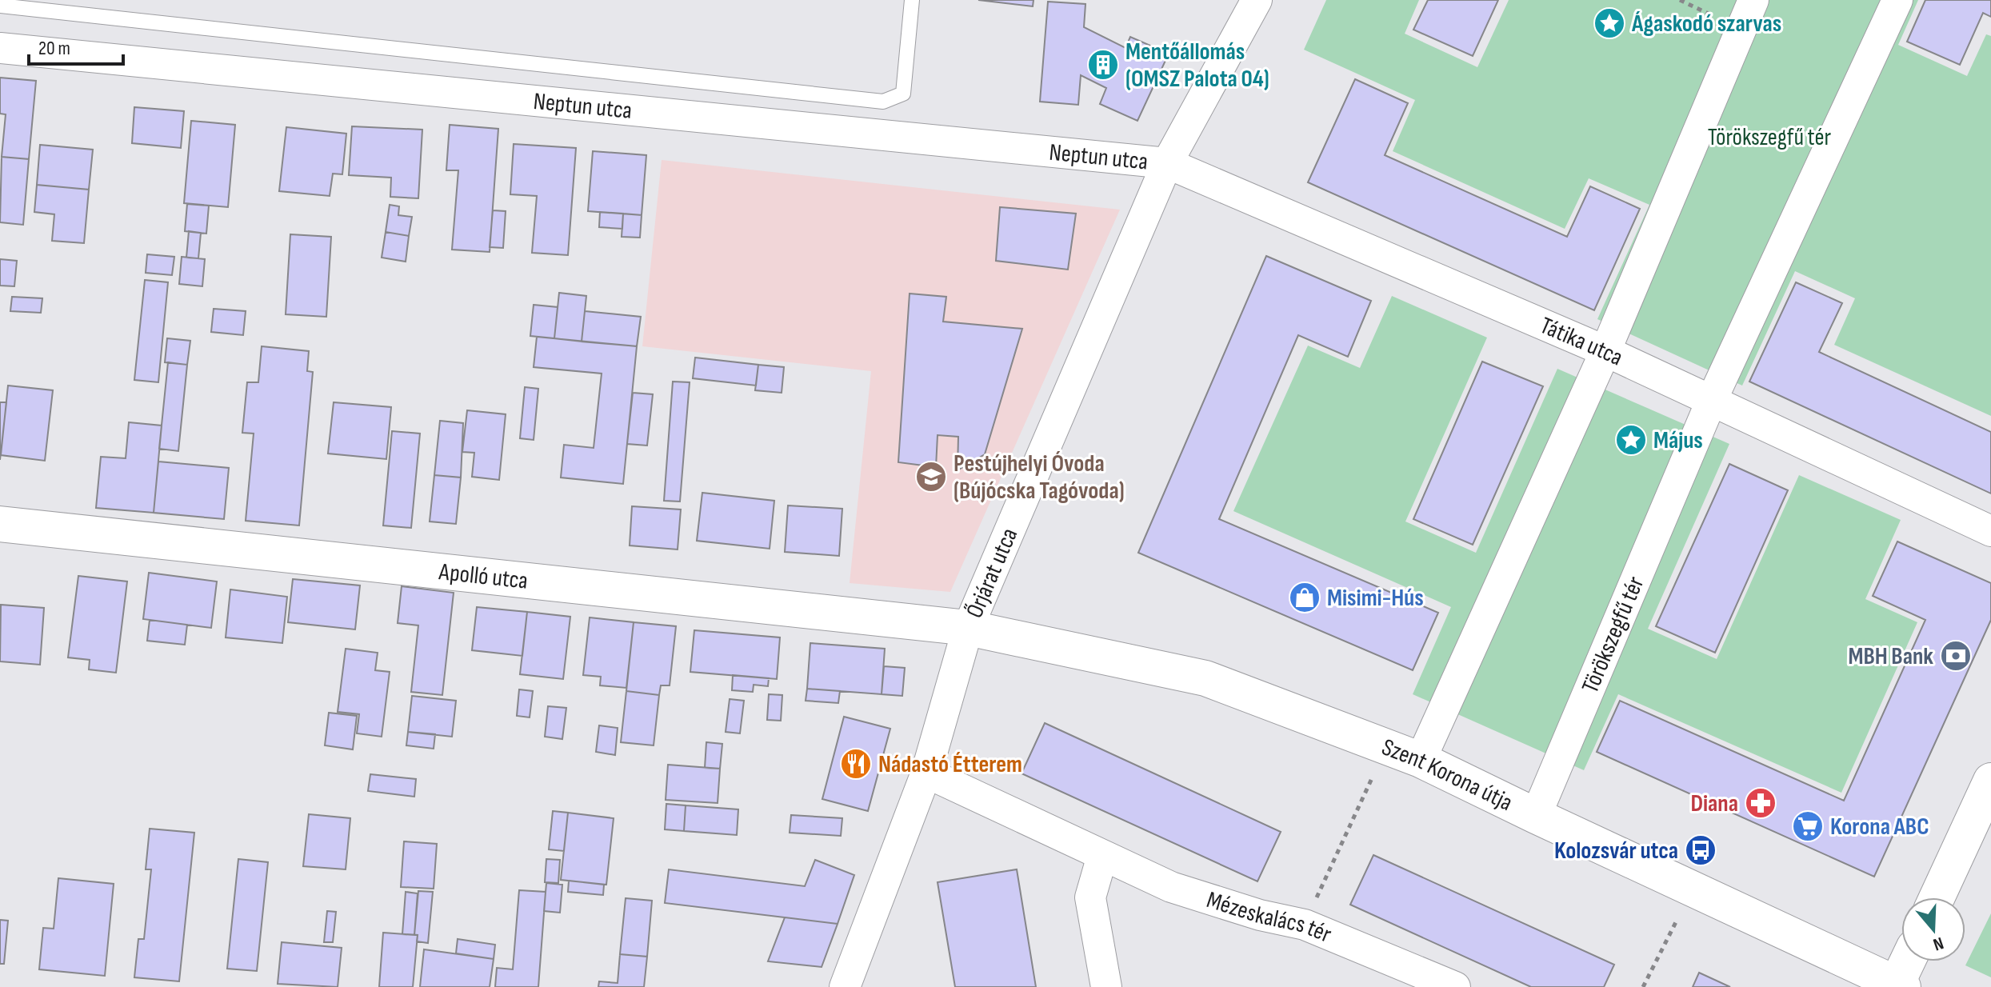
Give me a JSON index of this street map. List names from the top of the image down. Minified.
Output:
{"streets":{"street":["Neptun utca","Tátika utca","Őrjárat utca","Apolló utca","Törökszegfű tér","Szent Korona útja","Mézeskalács tér"]},"crossings":[["Neptun utca","Tátika utca"],["Neptun utca","Őrjárat utca"],["Tátika utca","Őrjárat utca"],["Tátika utca","Törökszegfű tér"],["Őrjárat utca","Apolló utca"],["Őrjárat utca","Szent Korona útja"],["Őrjárat utca","Mézeskalács tér"],["Apolló utca","Szent Korona útja"],["Törökszegfű tér","Szent Korona útja"]],"parks":["Törökszegfű tér"],"places":{"place":["Ágaskodó szarvas","Május"],"building":["Mentőállomás (OMSZ Palota 04)"],"school or university":["Pestújhelyi Óvoda (Bújócska Tagóvoda)"],"shop":["Misimi-Hús"],"bank":["MBH Bank"],"restaurant":["Nádastó Étterem"],"pharmacy":["Diana"],"supermarket":["Korona ABC"],"bus stop":["Kolozsvár utca"]},"scale_bar":"20 m","north":"bottom"}
